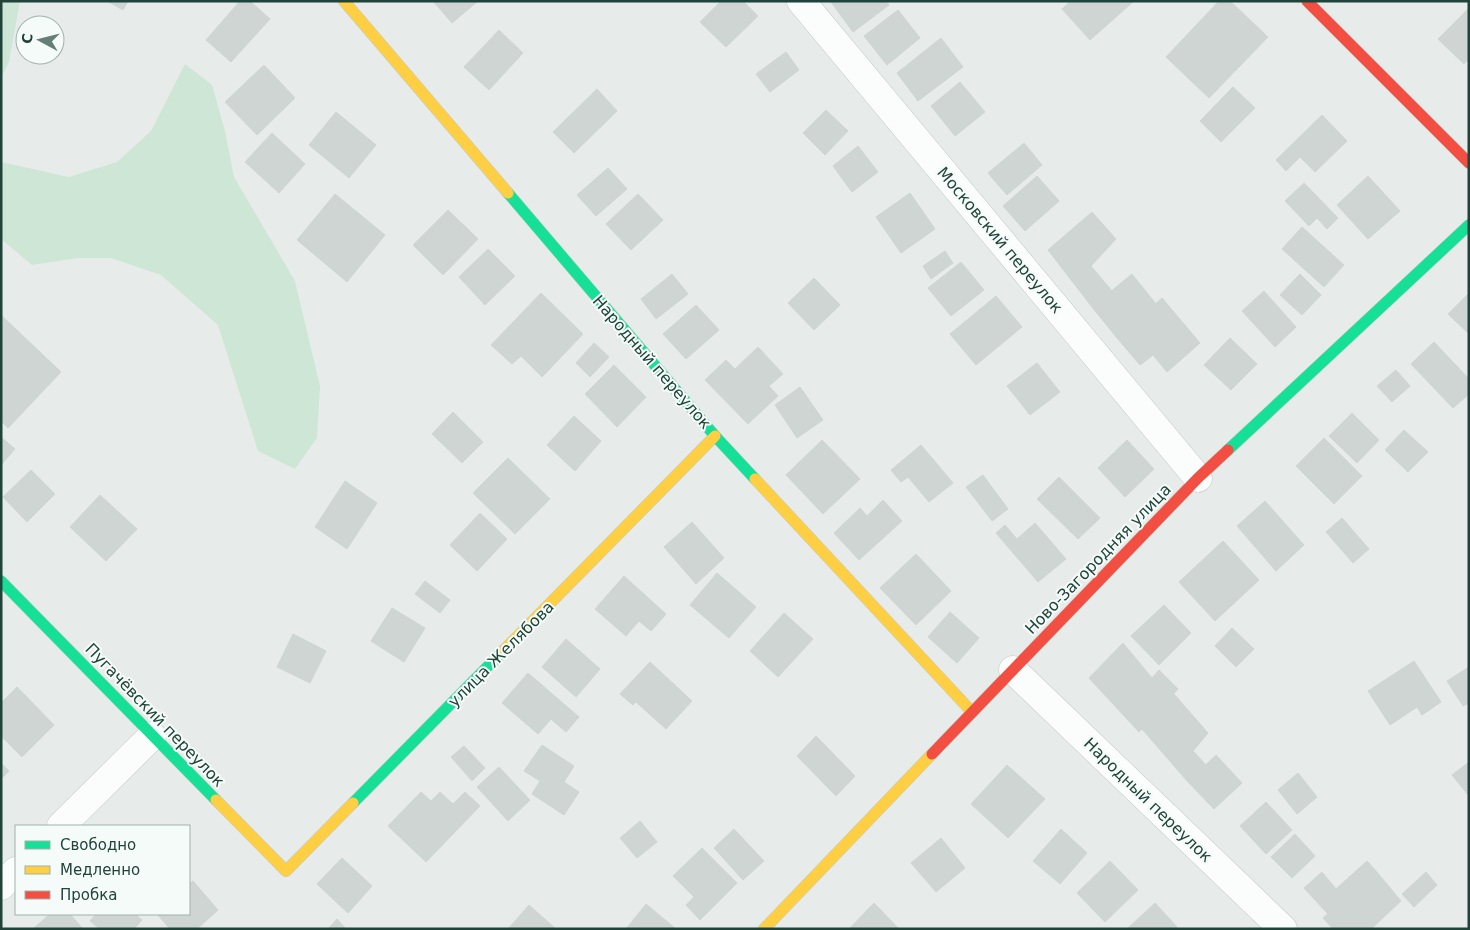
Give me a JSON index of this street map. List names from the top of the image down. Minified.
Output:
{"streets":{"street":["Московский переулок","Народный переулок","Ново-Загородняя улица","улица Желябова","Пугачёвский переулок"]},"crossings":[["Московский переулок","Ново-Загородняя улица"],["Народный переулок","Ново-Загородняя улица"],["Народный переулок","улица Желябова"],["улица Желябова","Пугачёвский переулок"]],"legend":["Свободно","Медленно","Пробка"],"north":"left"}
